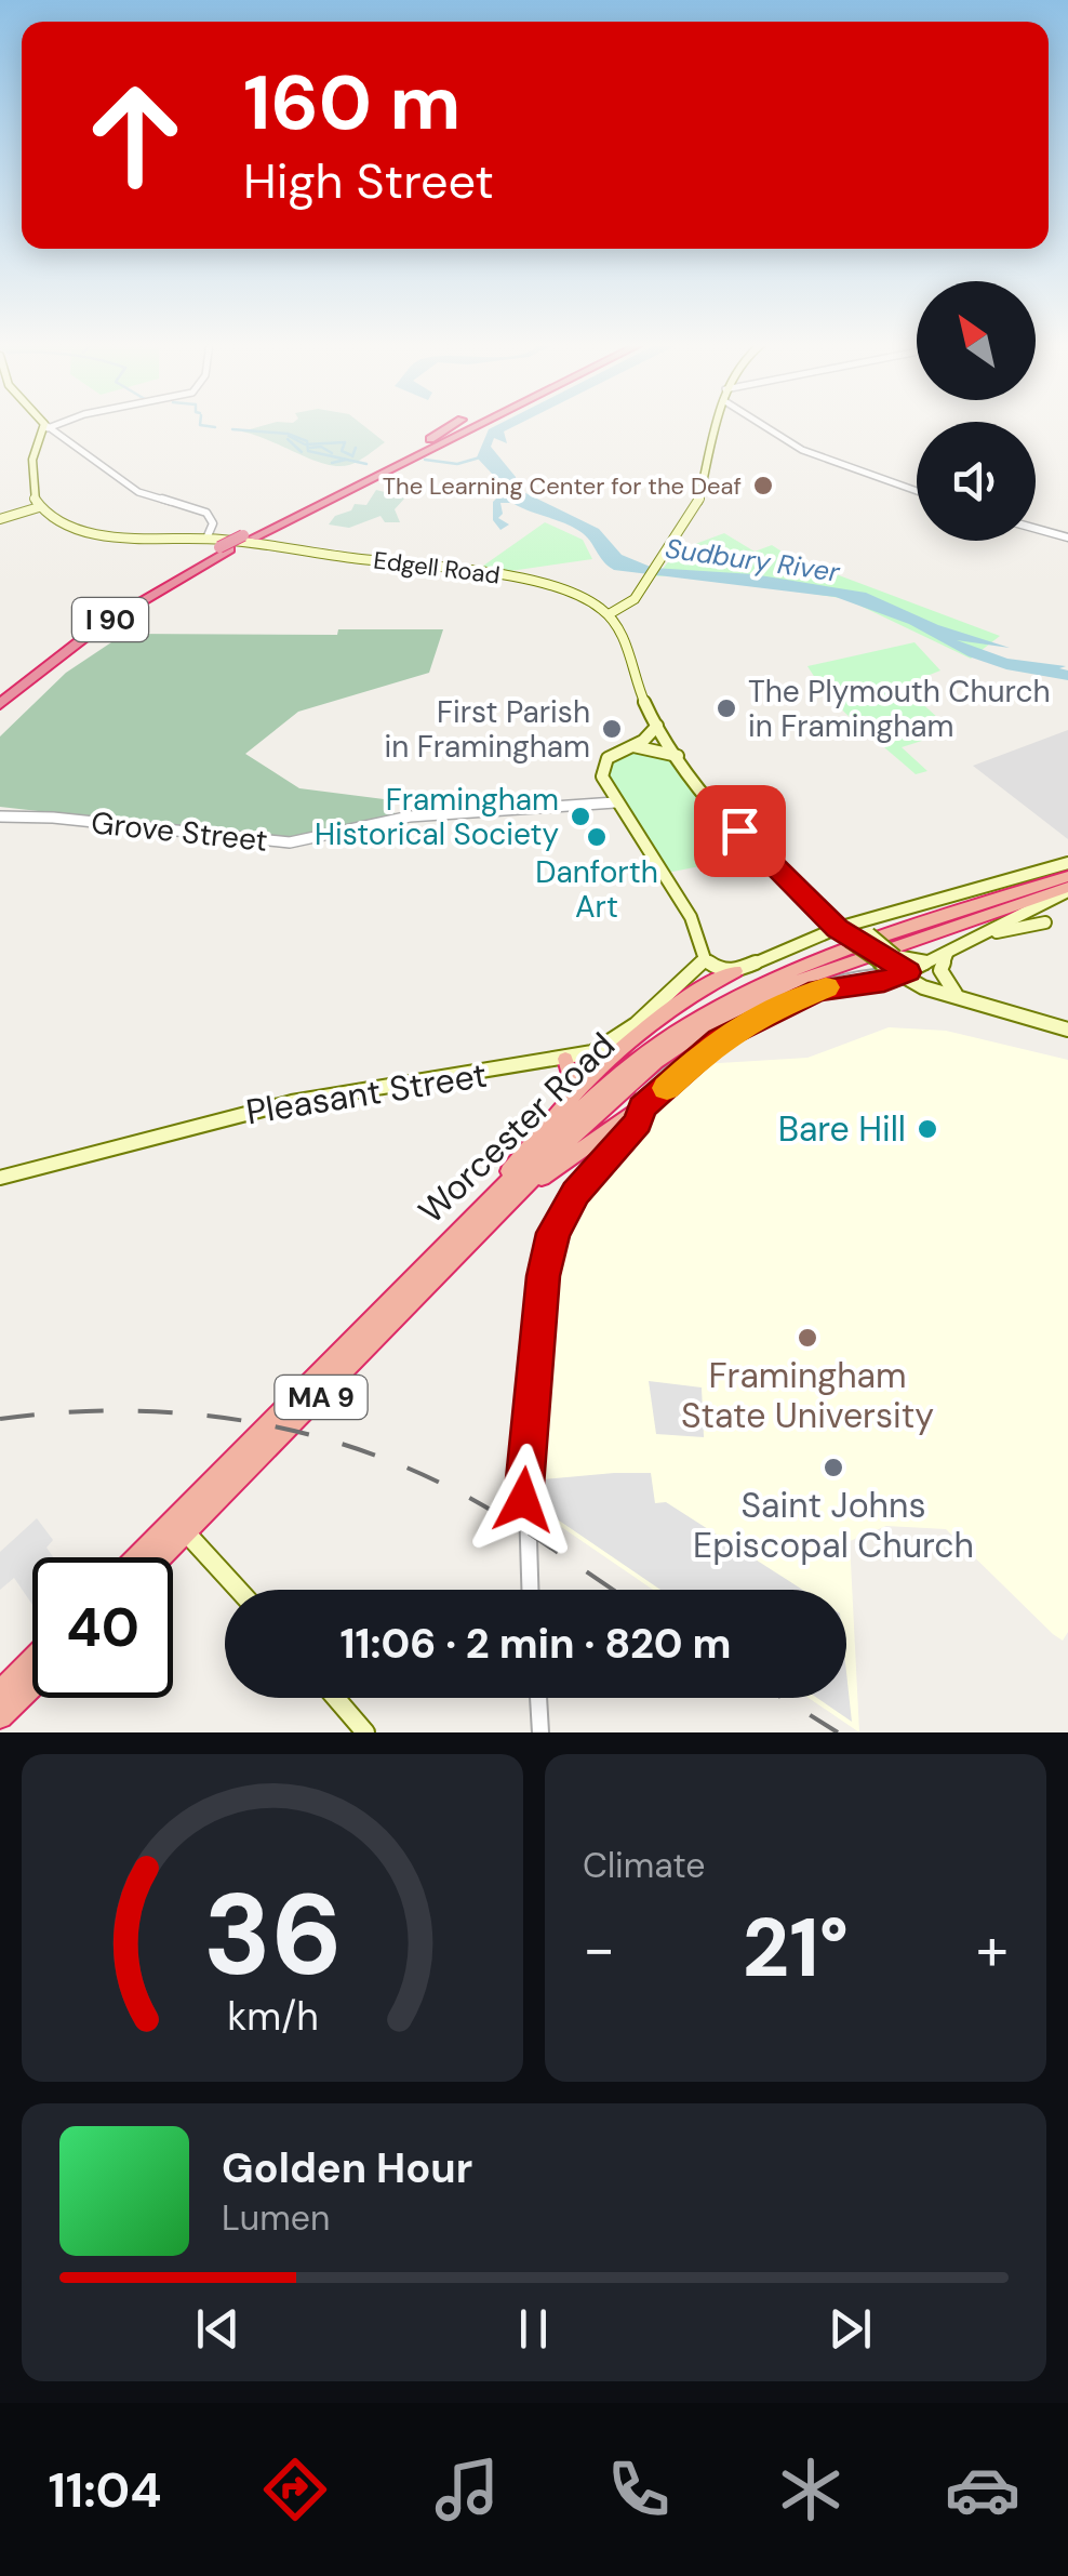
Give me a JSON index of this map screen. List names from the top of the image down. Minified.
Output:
{"streets":{"highway":["I 90","Worcester Road","MA 9"],"main road":["Edgell Road","Pleasant Street"],"street":["Grove Street"]},"water":["Sudbury River"],"places":["The Learning Center for the Deaf","The Plymouth Church in Framingham","First Parish in Framingham","Framingham Historical Society","Danforth Art","Bare Hill","Framingham State University","Saint Johns Episcopal Church"],"north":"top left","page":{"turn":["160 m","High Street"],"limit":"40","trip":"11:06 · 2 min · 820 m","tile":"Climate","heat":["−","21°","+"],"song":["Golden Hour","Lumen"],"tabs":"11:04","gauge":["36","km/h"]}}
